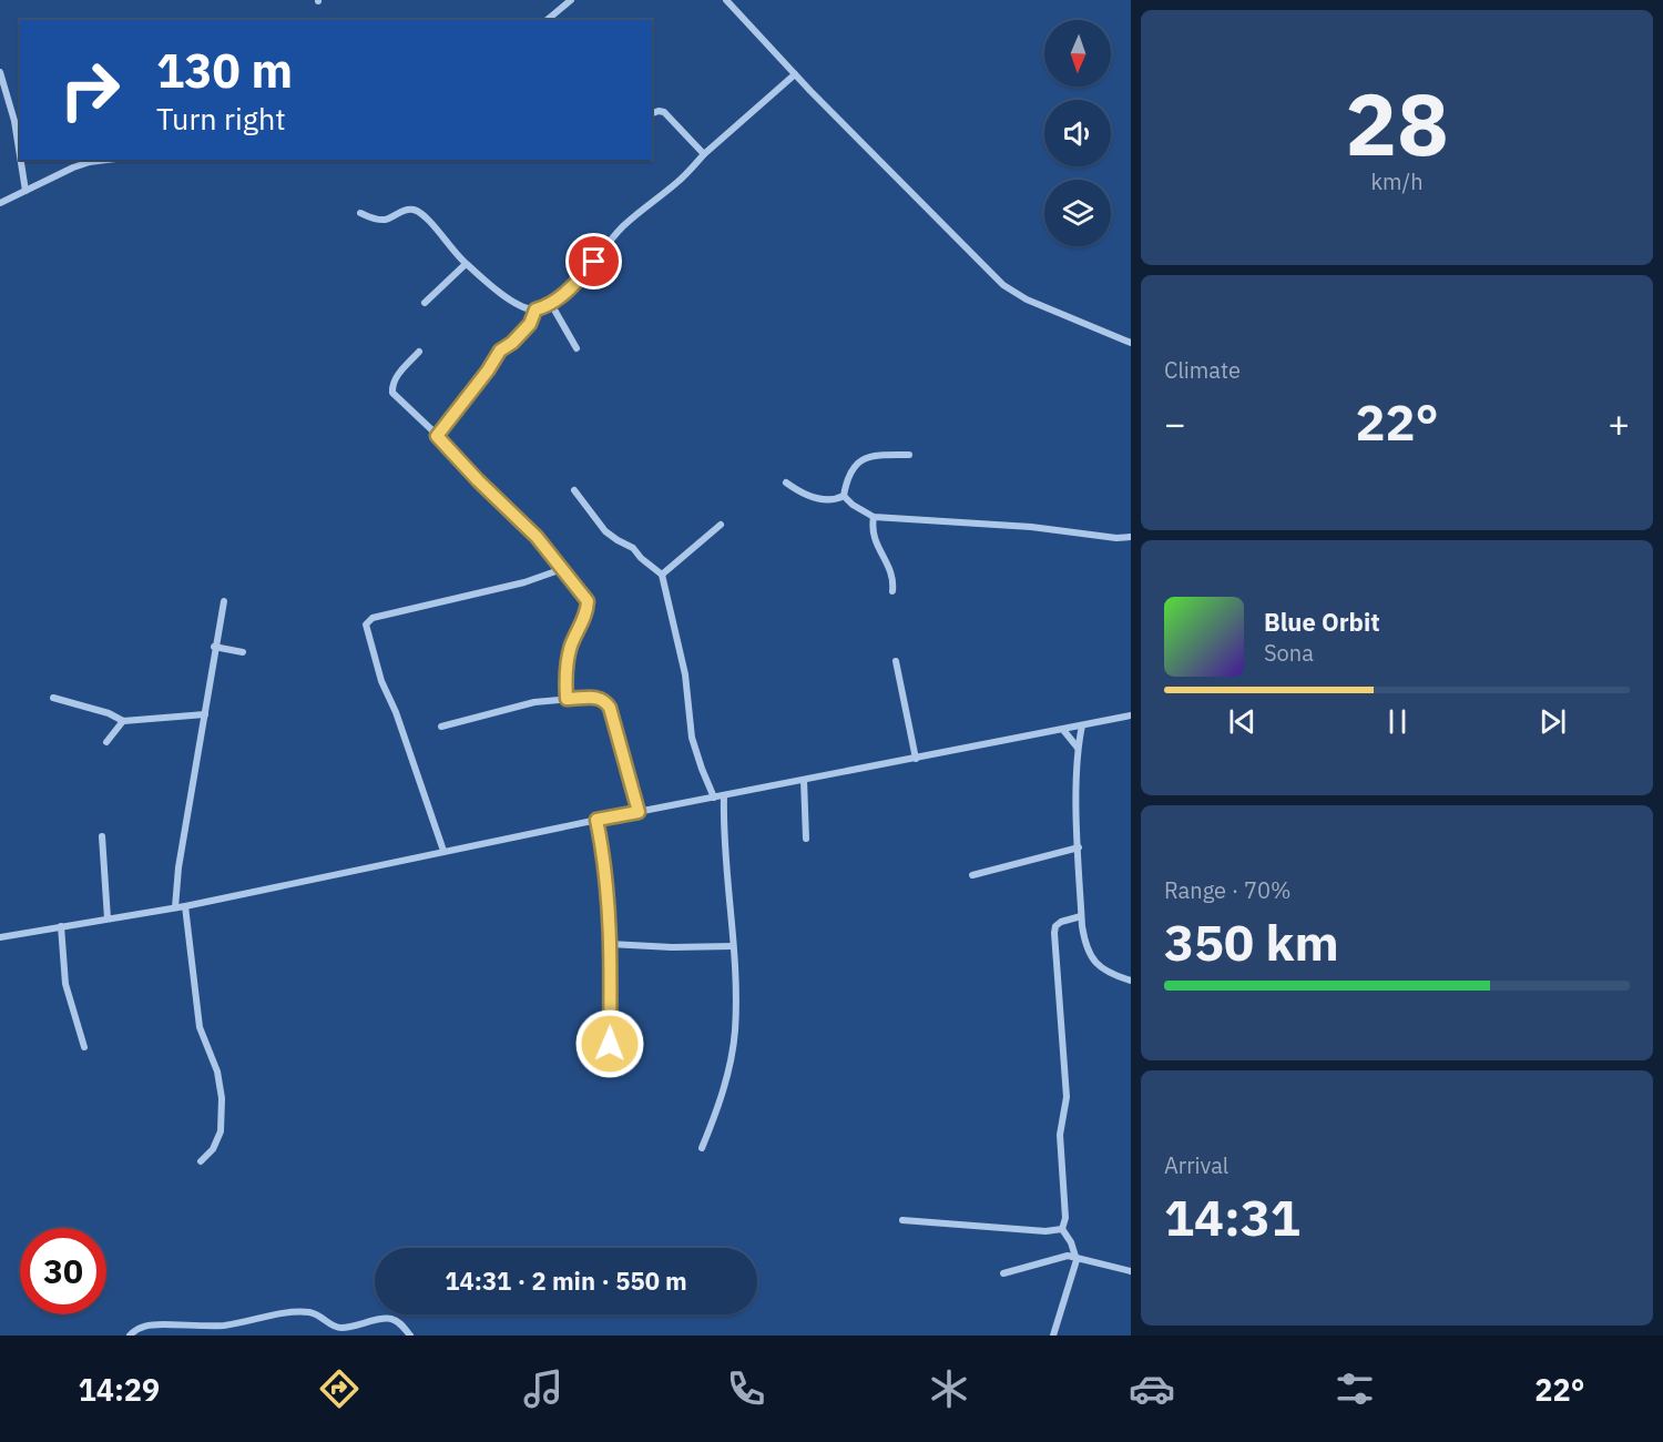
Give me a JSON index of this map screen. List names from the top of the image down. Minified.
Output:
{"north":"bottom","page":{"tile":[["28","km/h"],"Climate",["Range · 70%","350 km"],["Arrival","14:31"]],"turn":["130 m","Turn right"],"heat":["−","22°","+"],"song":["Blue Orbit","Sona"],"limit":"30","trip":"14:31 · 2 min · 550 m","tabs":["14:29","22°"]}}
